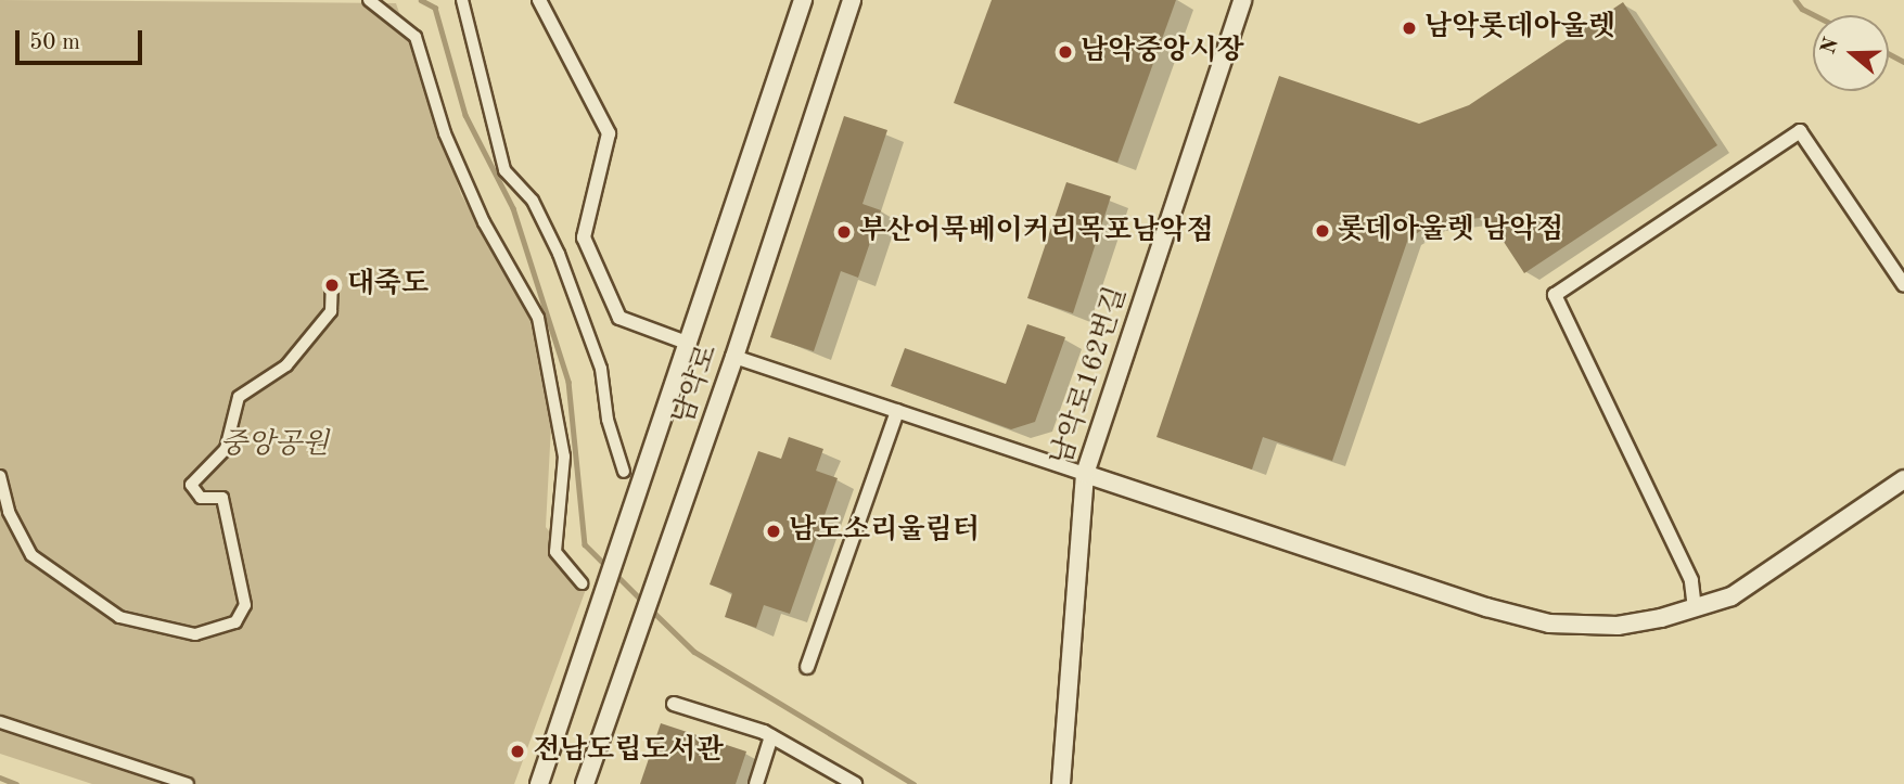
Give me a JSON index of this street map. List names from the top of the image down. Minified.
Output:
{"streets":{"street":["남악로162번길","남악로"]},"parks":["중앙공원"],"places":["남악롯데아울렛","남악중앙시장","롯데아울렛 남악점","부산어묵베이커리목포남악점","대죽도","남도소리울림터","전남도립도서관"],"scale_bar":"50 m","north":"left"}
